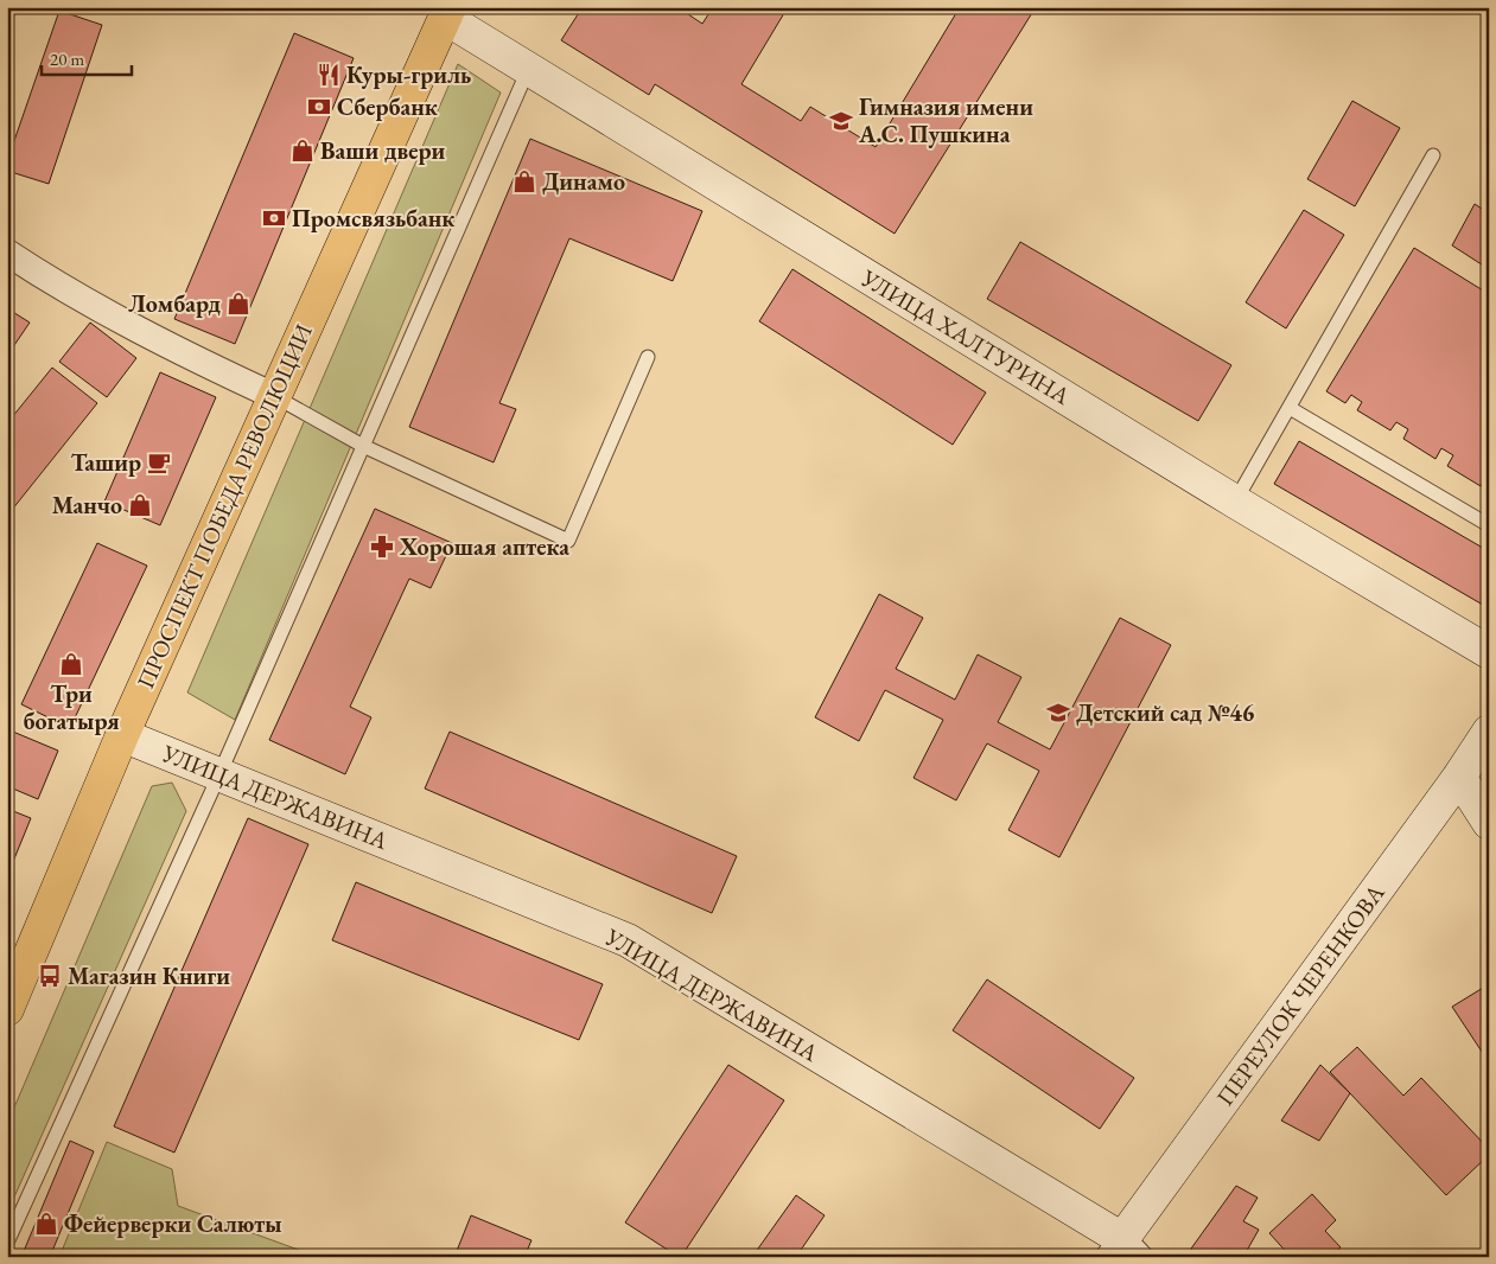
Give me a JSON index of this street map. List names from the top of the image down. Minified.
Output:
{"streets":{"main road":["ПРОСПЕКТ ПОБЕДА РЕВОЛЮЦИИ"],"street":["УЛИЦА ХАЛТУРИНА","УЛИЦА ДЕРЖАВИНА","ПЕРЕУЛОК ЧЕРЕНКОВА"]},"crossings":[["УЛИЦА ХАЛТУРИНА","ПРОСПЕКТ ПОБЕДА РЕВОЛЮЦИИ"],["ПРОСПЕКТ ПОБЕДА РЕВОЛЮЦИИ","УЛИЦА ДЕРЖАВИНА"],["УЛИЦА ДЕРЖАВИНА","ПЕРЕУЛОК ЧЕРЕНКОВА"]],"places":{"restaurant":["Куры-гриль"],"bank":["Сбербанк","Промсвязьбанк"],"school or university":["Гимназия имени А.С. Пушкина","Детский сад №46"],"shop":["Ваши двери","Динамо","Ломбард","Манчо","Три богатыря","Фейерверки Салюты"],"cafe":["Ташир"],"pharmacy":["Хорошая аптека"],"bus stop":["Магазин Книги"]},"scale_bar":"20 m"}
